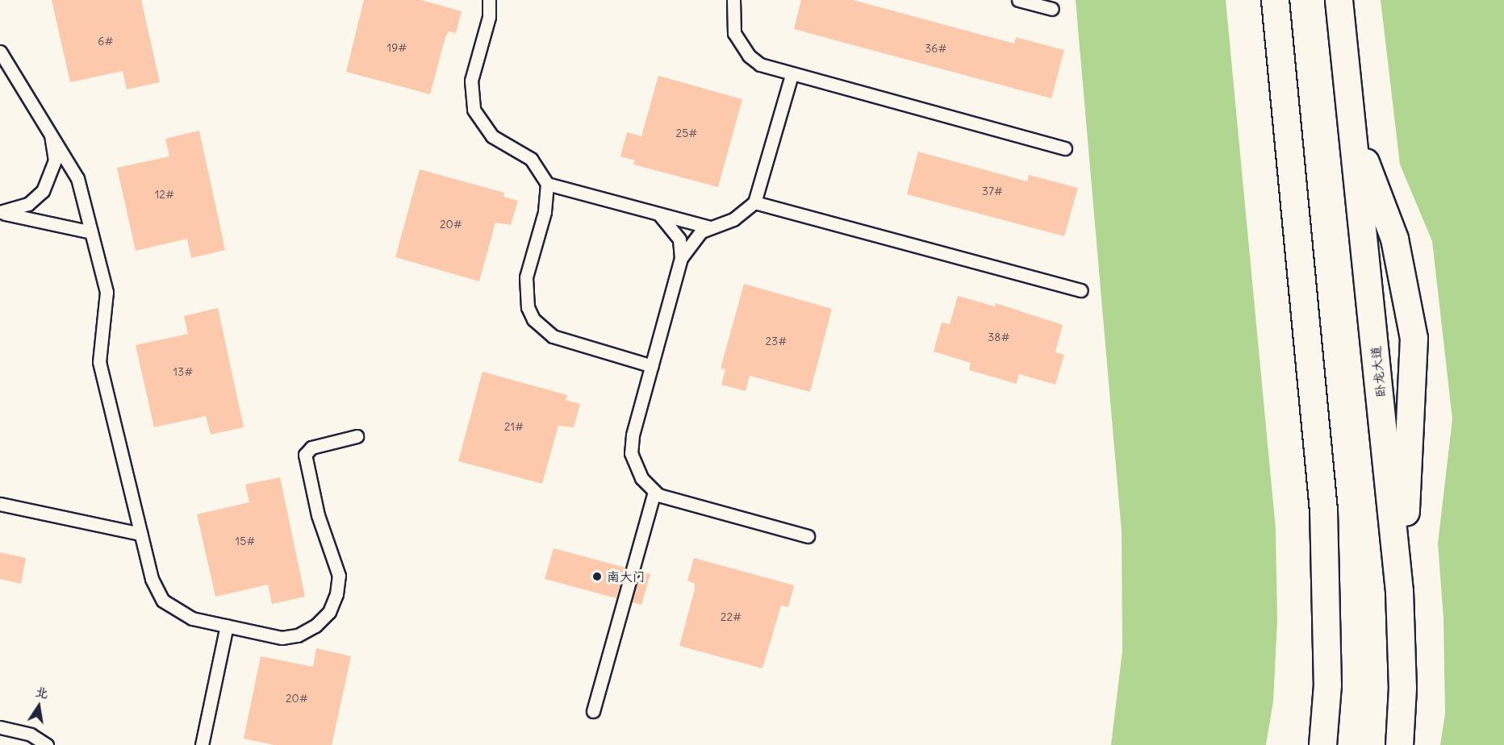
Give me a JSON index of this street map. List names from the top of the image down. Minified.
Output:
{"streets":{"main road":["卧龙大道"]},"places":["南大门"],"house_numbers":["6#","19#","36#","25#","37#","12#","20#","38#","23#","13#","21#","15#","22#","20#"],"north":"top"}
